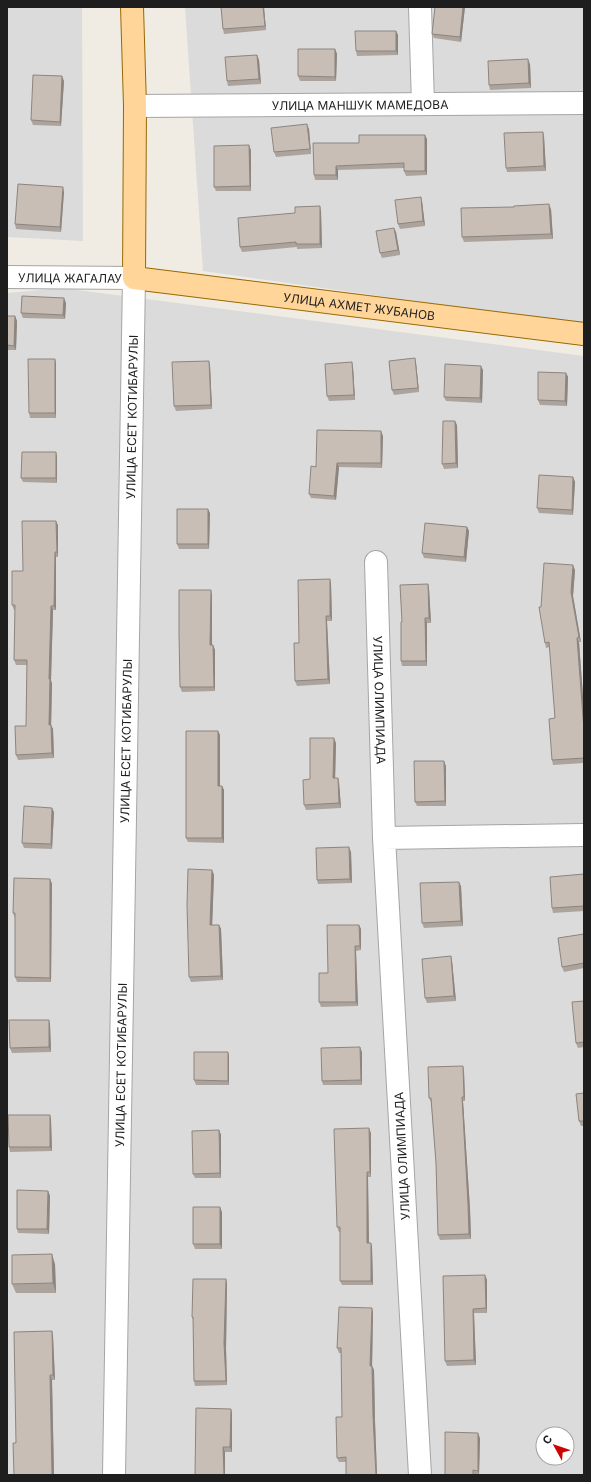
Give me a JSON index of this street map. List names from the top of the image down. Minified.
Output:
{"streets":{"main road":["УЛИЦА АХМЕТ ЖУБАНОВ","УЛИЦА ЕСЕТ КОТИБАРУЛЫ"],"street":["УЛИЦА МАНШУК МАМЕДОВА","УЛИЦА ЖАГАЛАУ","УЛИЦА ОЛИМПИАДА"]},"crossings":[["УЛИЦА МАНШУК МАМЕДОВА","УЛИЦА ЕСЕТ КОТИБАРУЛЫ"],["УЛИЦА ЖАГАЛАУ","УЛИЦА АХМЕТ ЖУБАНОВ"],["УЛИЦА ЖАГАЛАУ","УЛИЦА ЕСЕТ КОТИБАРУЛЫ"],["УЛИЦА АХМЕТ ЖУБАНОВ","УЛИЦА ЕСЕТ КОТИБАРУЛЫ"]],"north":"top left"}
